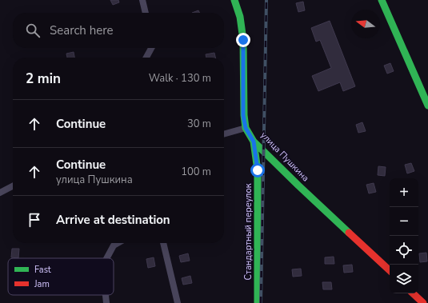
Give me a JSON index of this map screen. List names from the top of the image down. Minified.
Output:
{"streets":{"main road":["улица Пушкина","Стандартный переулок"]},"crossings":[["улица Пушкина","Стандартный переулок"]],"legend":["Fast","Jam"],"north":"left","page":{"search":"Search here","heading":["2 min","Walk · 130 m"],"list":[["Continue","30 m"],["Continue","улица Пушкина","100 m"],"Arrive at destination"],"map_buttons":["+","−"]}}
